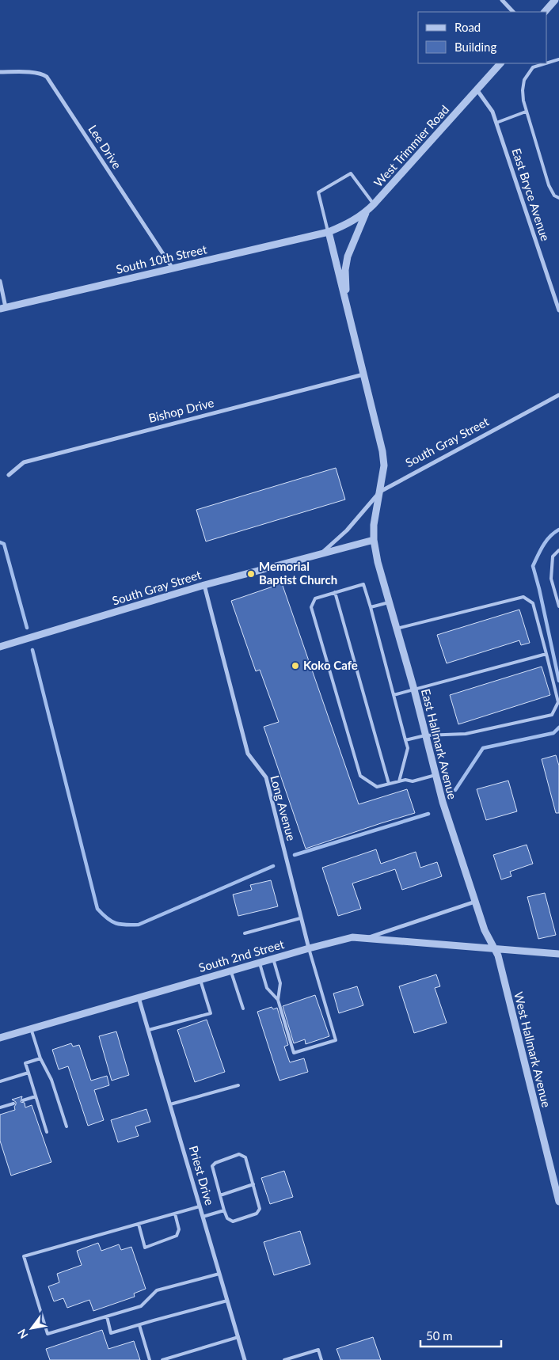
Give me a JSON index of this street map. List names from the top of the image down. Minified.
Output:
{"streets":{"street":["West Trimmier Road","Lee Drive","East Bryce Avenue","South 10th Street","Bishop Drive","South Gray Street","East Hallmark Avenue","Long Avenue","South 2nd Street","West Hallmark Avenue","Priest Drive"]},"crossings":[["West Trimmier Road","East Bryce Avenue"],["West Trimmier Road","South 10th Street"],["Lee Drive","South 10th Street"],["Bishop Drive","East Hallmark Avenue"],["South Gray Street","East Hallmark Avenue"],["South Gray Street","Long Avenue"],["East Hallmark Avenue","South 2nd Street"],["East Hallmark Avenue","West Hallmark Avenue"],["Long Avenue","South 2nd Street"],["South 2nd Street","West Hallmark Avenue"],["South 2nd Street","Priest Drive"]],"places":["Memorial Baptist Church","Koko Cafe"],"legend":["Road","Building"],"scale_bar":"50 m","north":"bottom left"}
